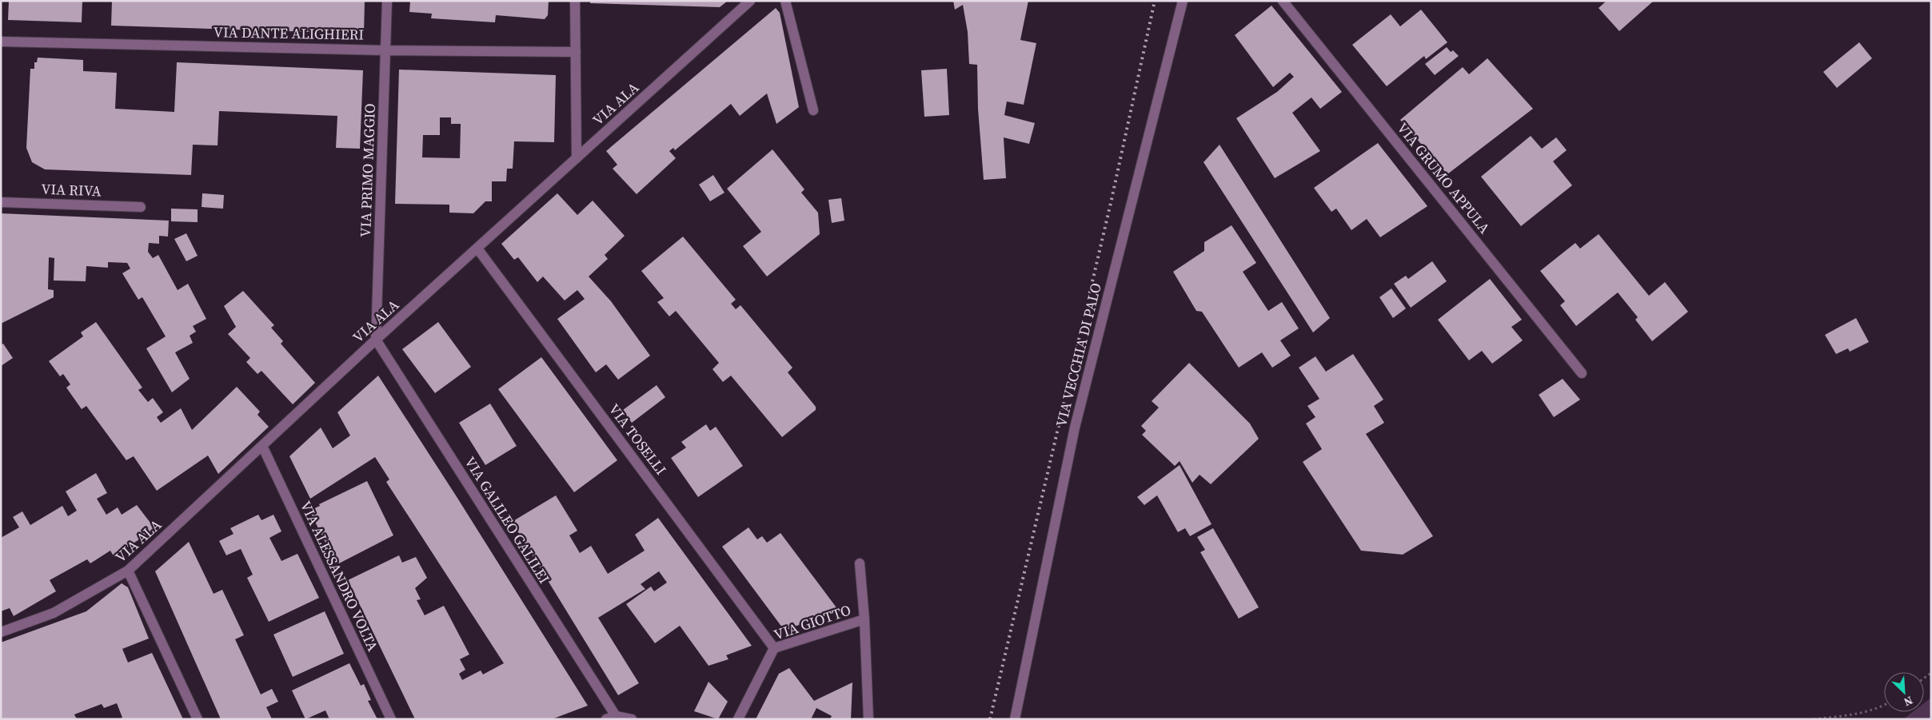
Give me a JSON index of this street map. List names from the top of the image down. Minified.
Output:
{"streets":{"street":["VIA DANTE ALIGHIERI","VIA ALA","VIA PRIMO MAGGIO","VIA GRUMO APPULA","VIA RIVA","VIA VECCHIA DI PALO","VIA TOSELLI","VIA GALILEO GALILEI","VIA ALESSANDRO VOLTA","VIA GIOTTO"]},"crossings":[["VIA DANTE ALIGHIERI","VIA PRIMO MAGGIO"],["VIA ALA","VIA PRIMO MAGGIO"],["VIA ALA","VIA TOSELLI"],["VIA ALA","VIA GALILEO GALILEI"],["VIA ALA","VIA ALESSANDRO VOLTA"],["VIA PRIMO MAGGIO","VIA GALILEO GALILEI"],["VIA TOSELLI","VIA GIOTTO"]],"north":"bottom right"}
